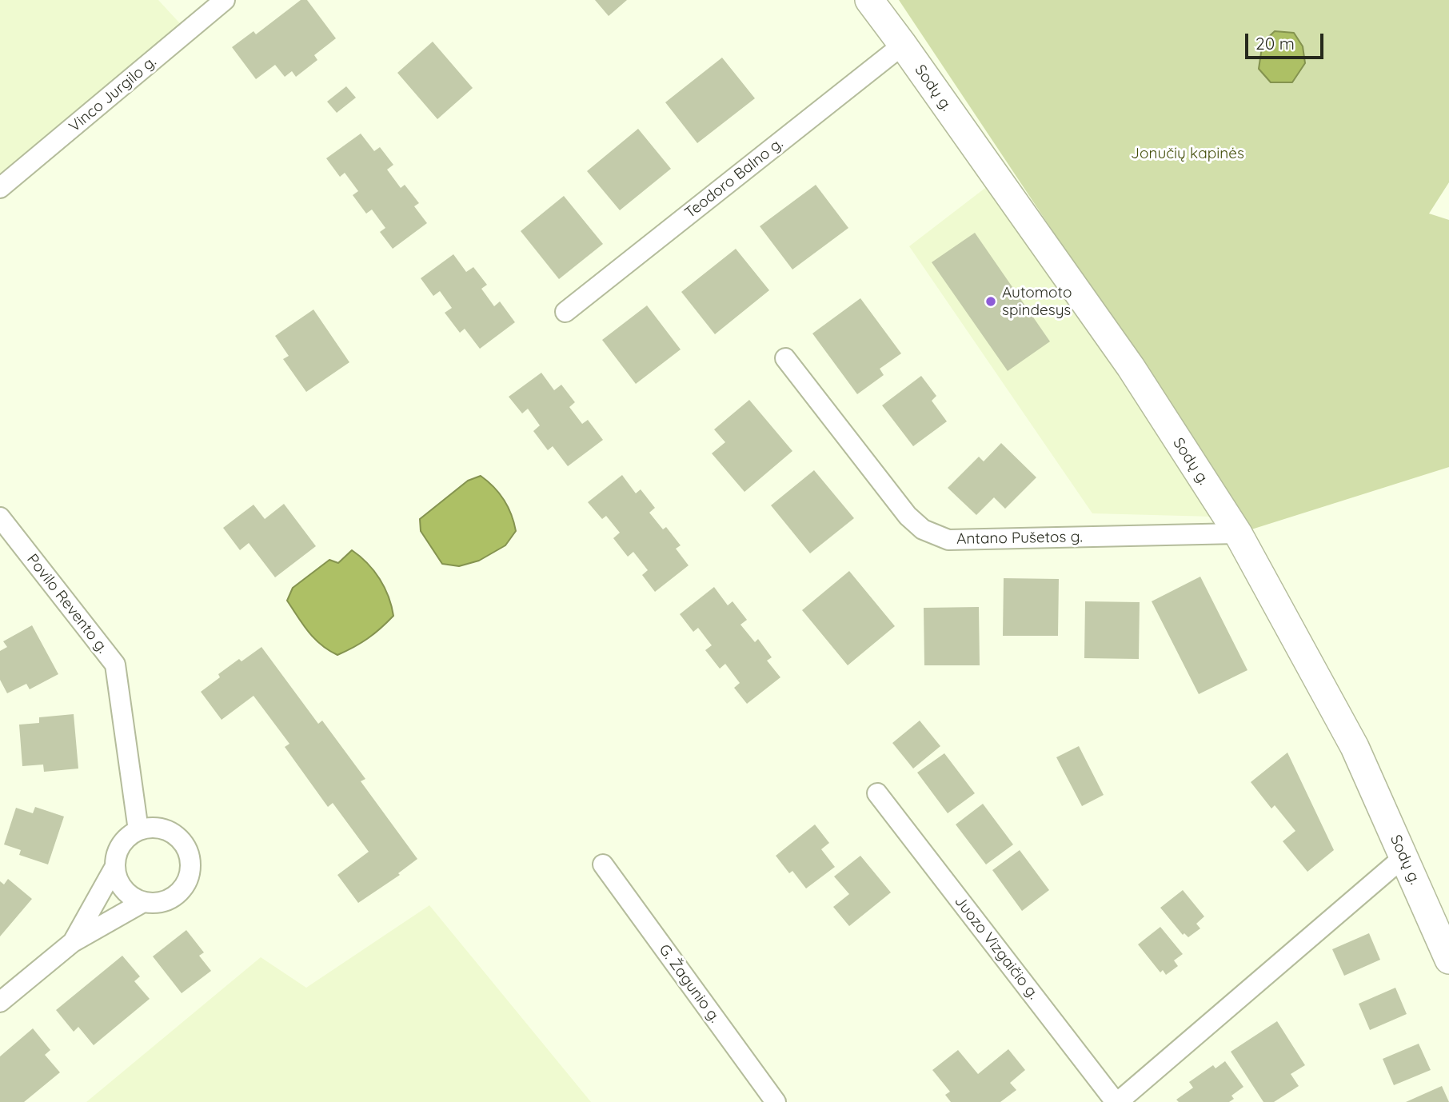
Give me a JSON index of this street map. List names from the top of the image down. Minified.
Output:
{"streets":{"main road":["Sodų g."],"street":["Vinco Jurgilo g.","Teodoro Balno g.","Antano Pušetos g.","Povilo Revento g.","Juozo Vizgaičio g.","G. Žagunio g."]},"crossings":[["Sodų g.","Teodoro Balno g."],["Sodų g.","Antano Pušetos g."],["Sodų g.","Juozo Vizgaičio g."]],"parks":["Jonučių kapinės"],"places":["Automoto spindesys"],"scale_bar":"20 m"}
